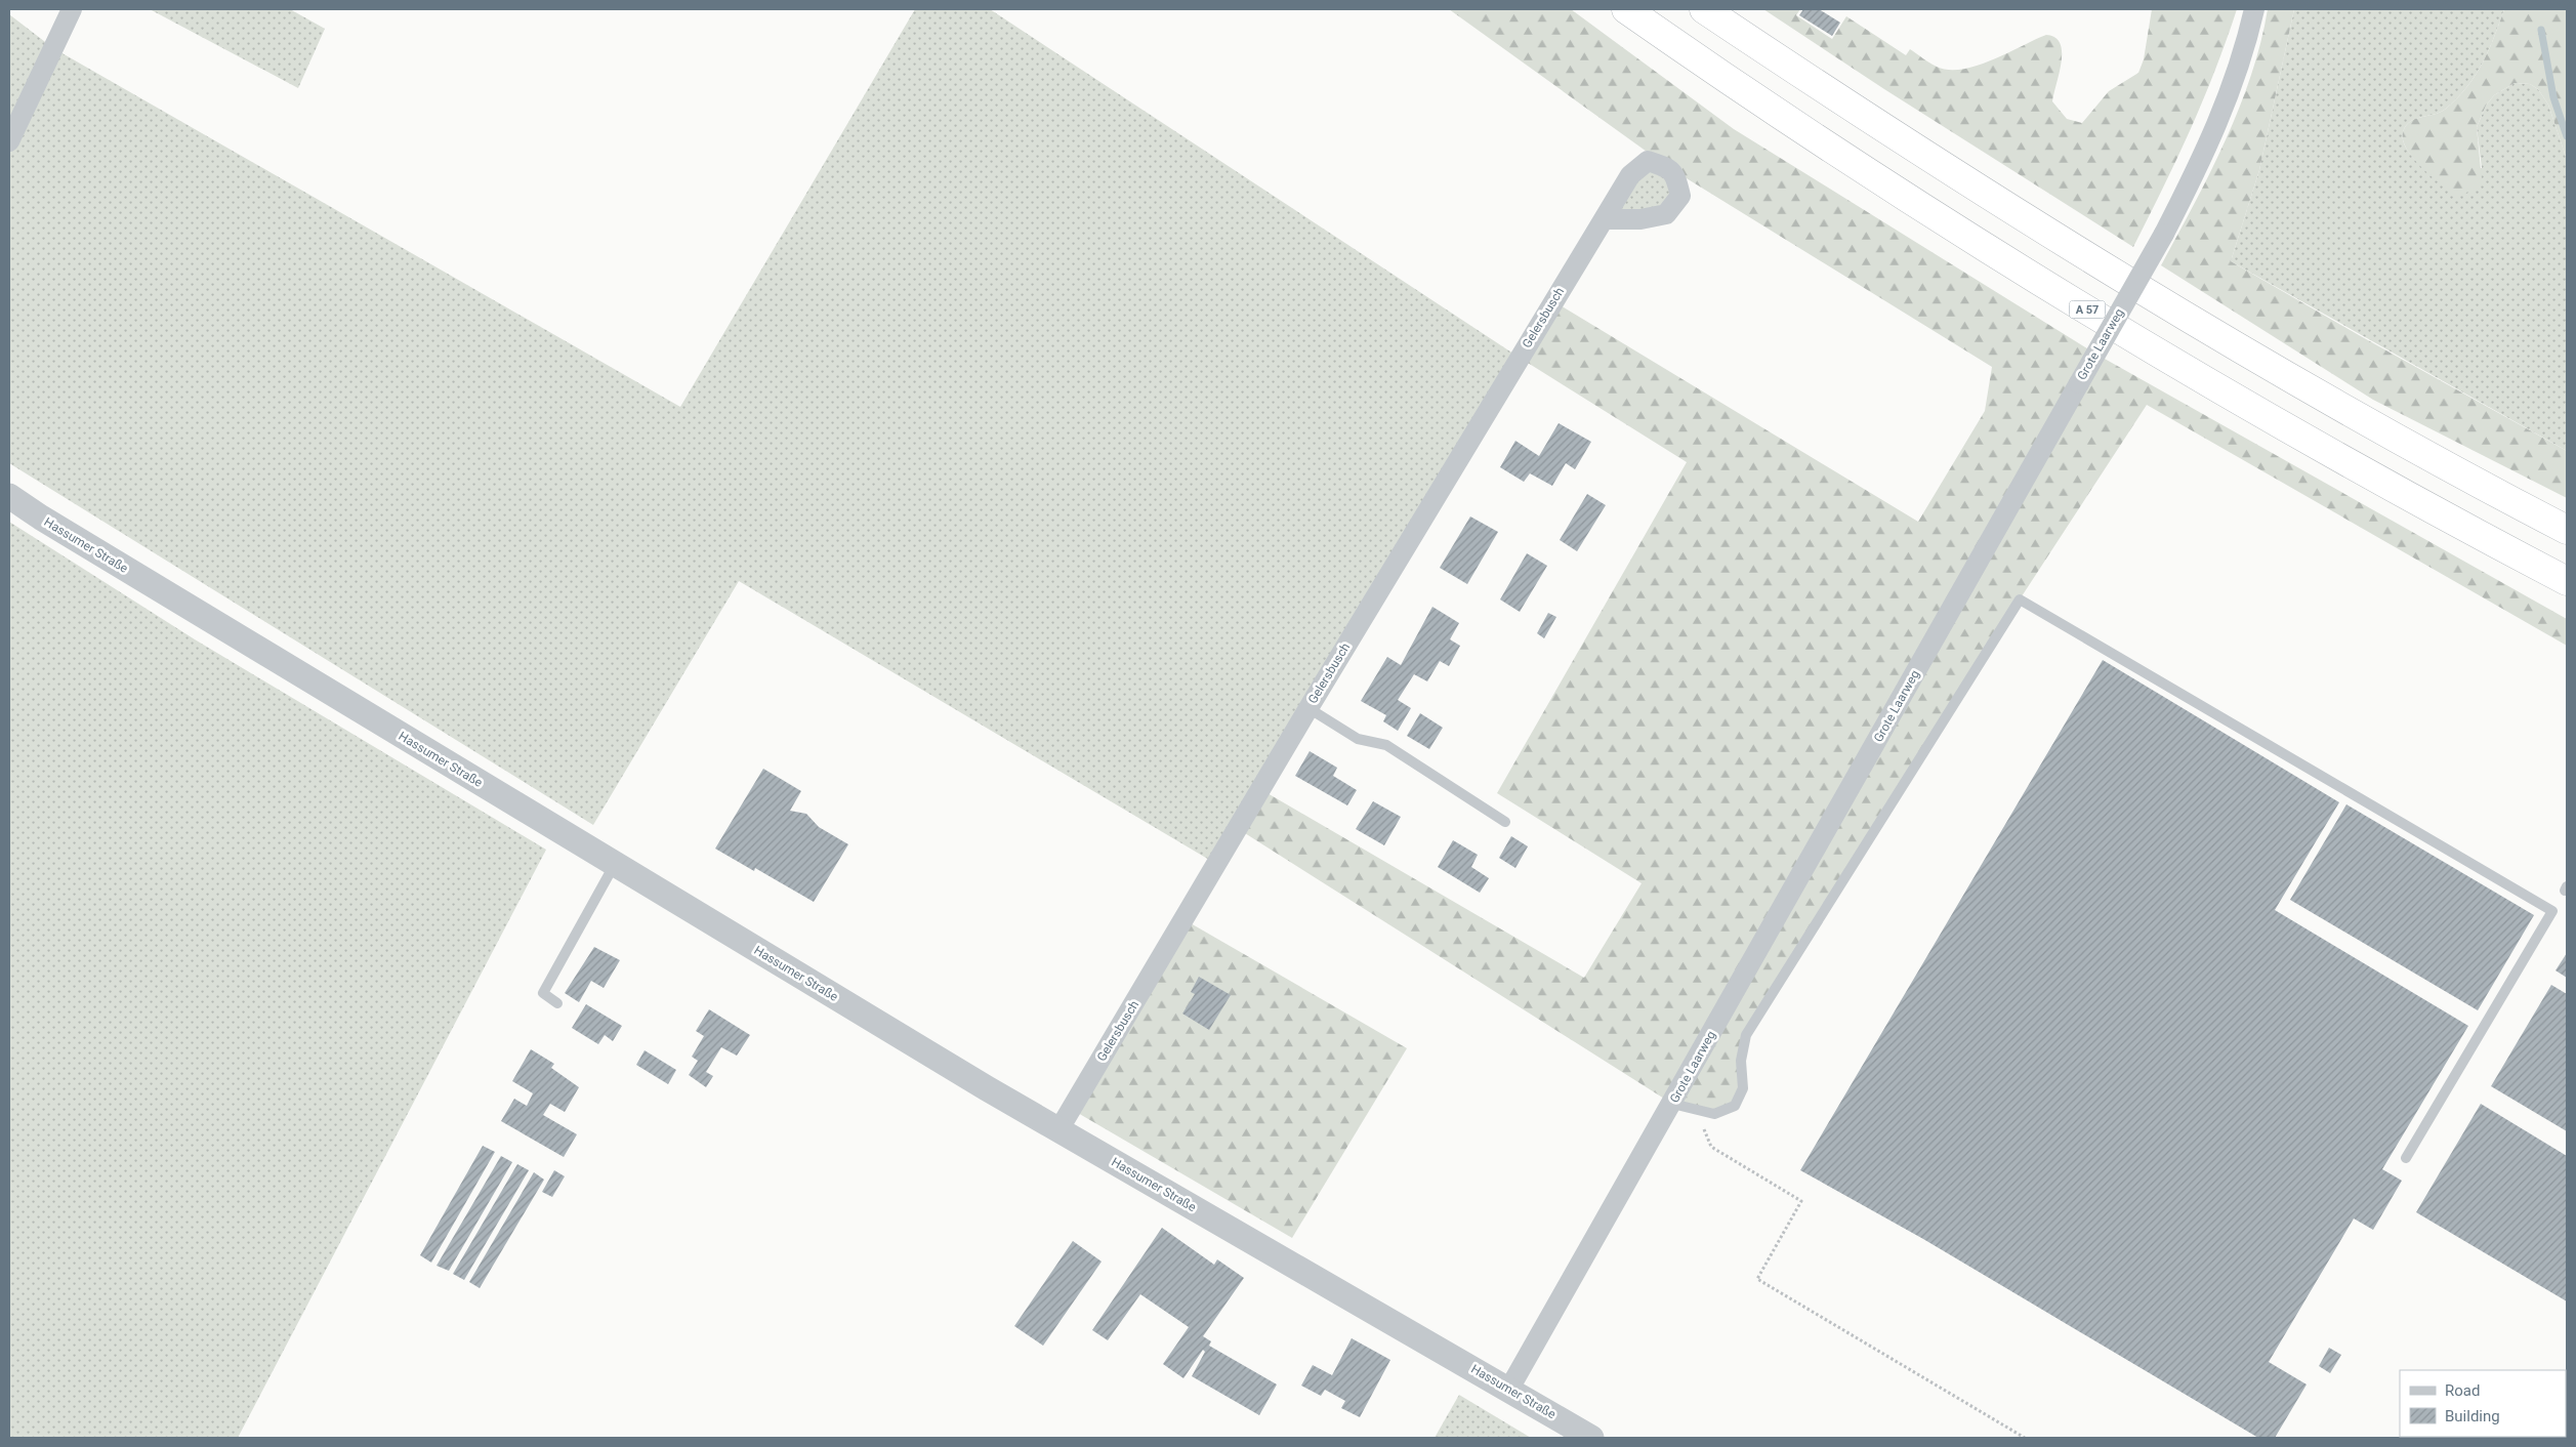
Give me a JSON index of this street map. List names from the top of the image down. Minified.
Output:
{"streets":{"highway":["A 57"],"street":["Gelersbusch","Grote Laarweg","Hassumer Straße"]},"crossings":[["Gelersbusch","Hassumer Straße"],["Grote Laarweg","Hassumer Straße"]],"legend":["Road","Building"]}
